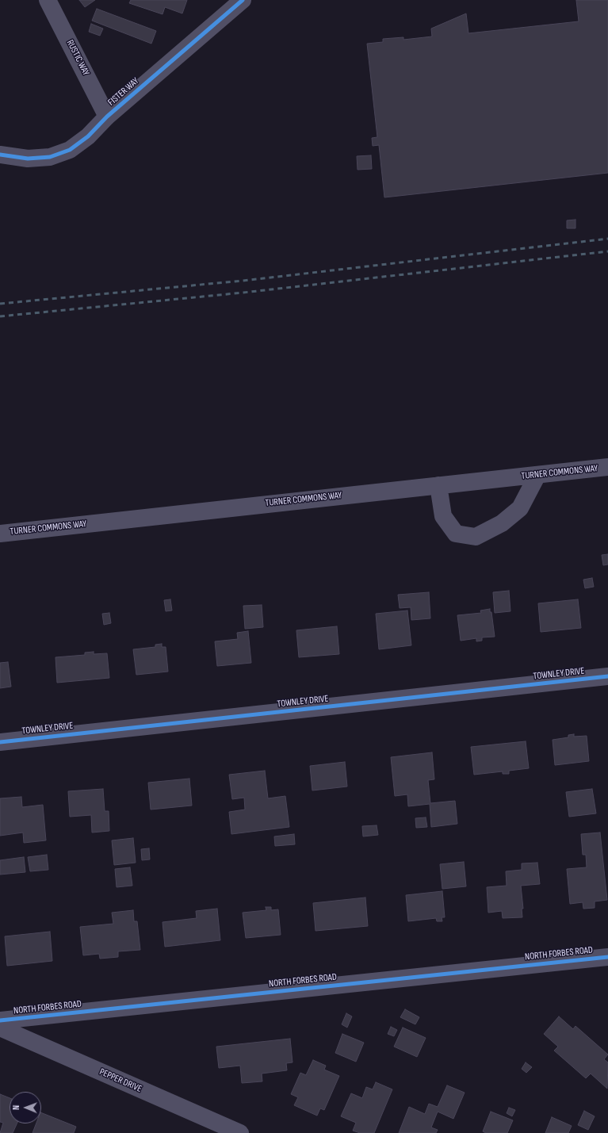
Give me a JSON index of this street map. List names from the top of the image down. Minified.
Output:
{"streets":{"street":["RUSTIC WAY","FISTER WAY","TURNER COMMONS WAY","TOWNLEY DRIVE","NORTH FORBES ROAD","PEPPER DRIVE"]},"crossings":[["RUSTIC WAY","FISTER WAY"]],"north":"left"}
